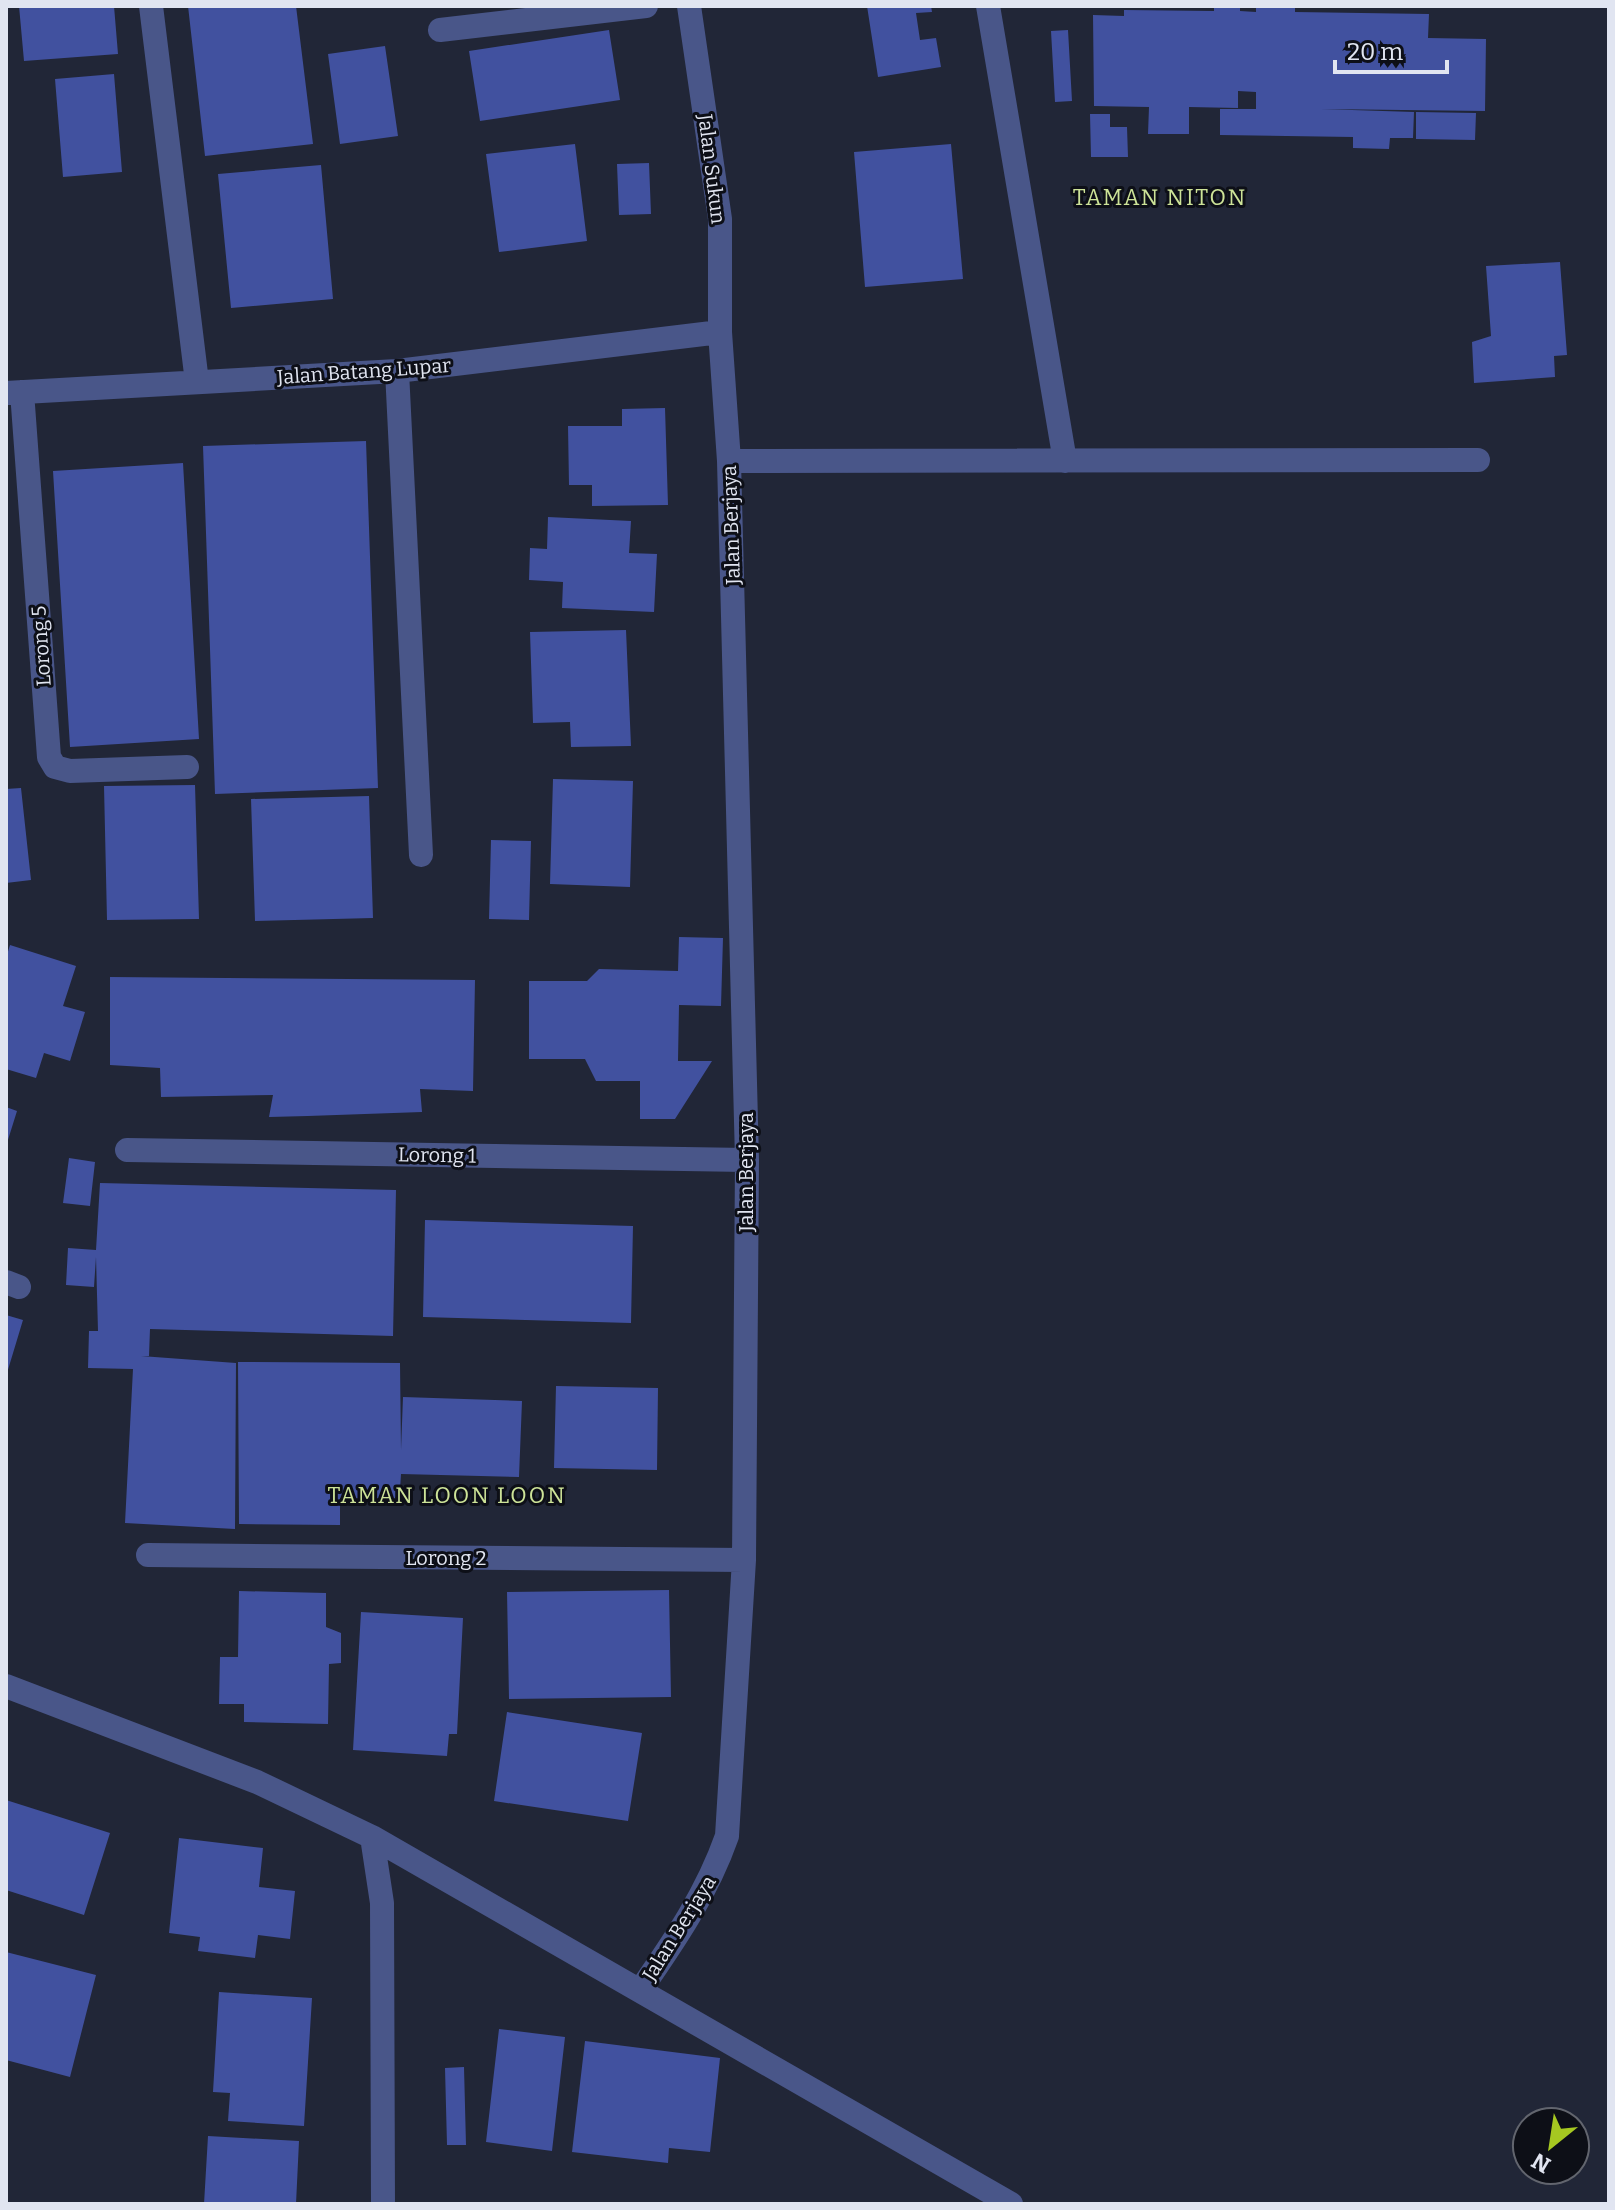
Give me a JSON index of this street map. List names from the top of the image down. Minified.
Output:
{"streets":{"street":["Jalan Sukun","Jalan Batang Lupar","Jalan Berjaya","Lorong 5","Lorong 1","Lorong 2"]},"crossings":[["Jalan Sukun","Jalan Batang Lupar"],["Jalan Sukun","Jalan Berjaya"],["Jalan Batang Lupar","Jalan Berjaya"],["Jalan Batang Lupar","Lorong 5"],["Jalan Berjaya","Lorong 1"],["Jalan Berjaya","Lorong 2"]],"districts":["TAMAN NITON","TAMAN LOON LOON"],"scale_bar":"20 m","north":"bottom left"}
